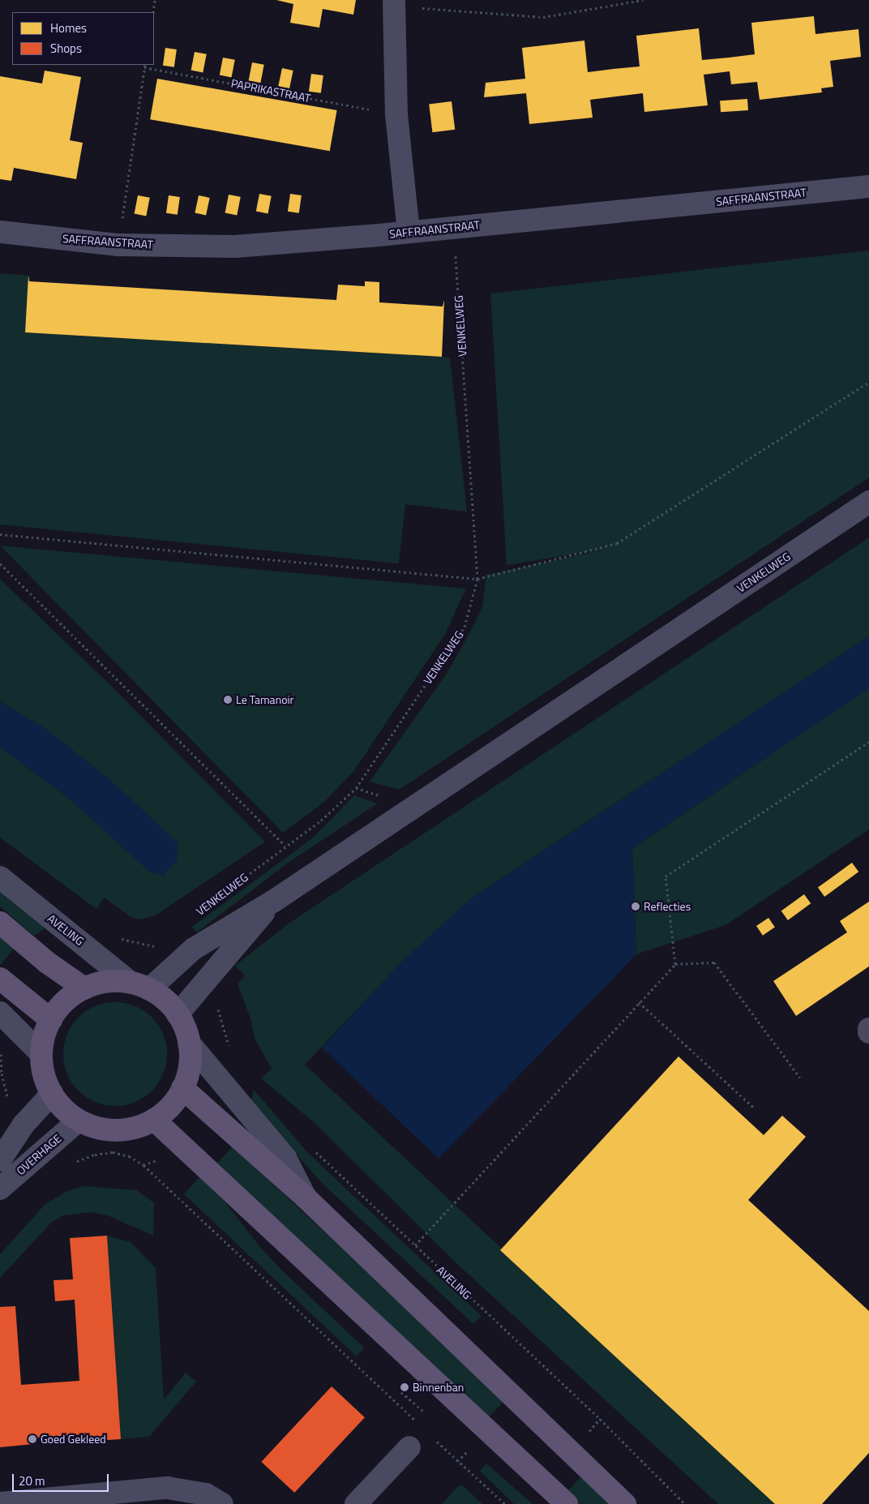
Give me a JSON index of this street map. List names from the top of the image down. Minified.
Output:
{"streets":{"street":["SAFFRAANSTRAAT","VENKELWEG","AVELING","OVERHAGE"],"path":["PAPRIKASTRAAT"]},"crossings":[["SAFFRAANSTRAAT","VENKELWEG"],["VENKELWEG","AVELING"]],"places":["Le Tamanoir","Reflecties","Binnenban","Goed Gekleed"],"legend":["Homes","Shops"],"scale_bar":"20 m"}
